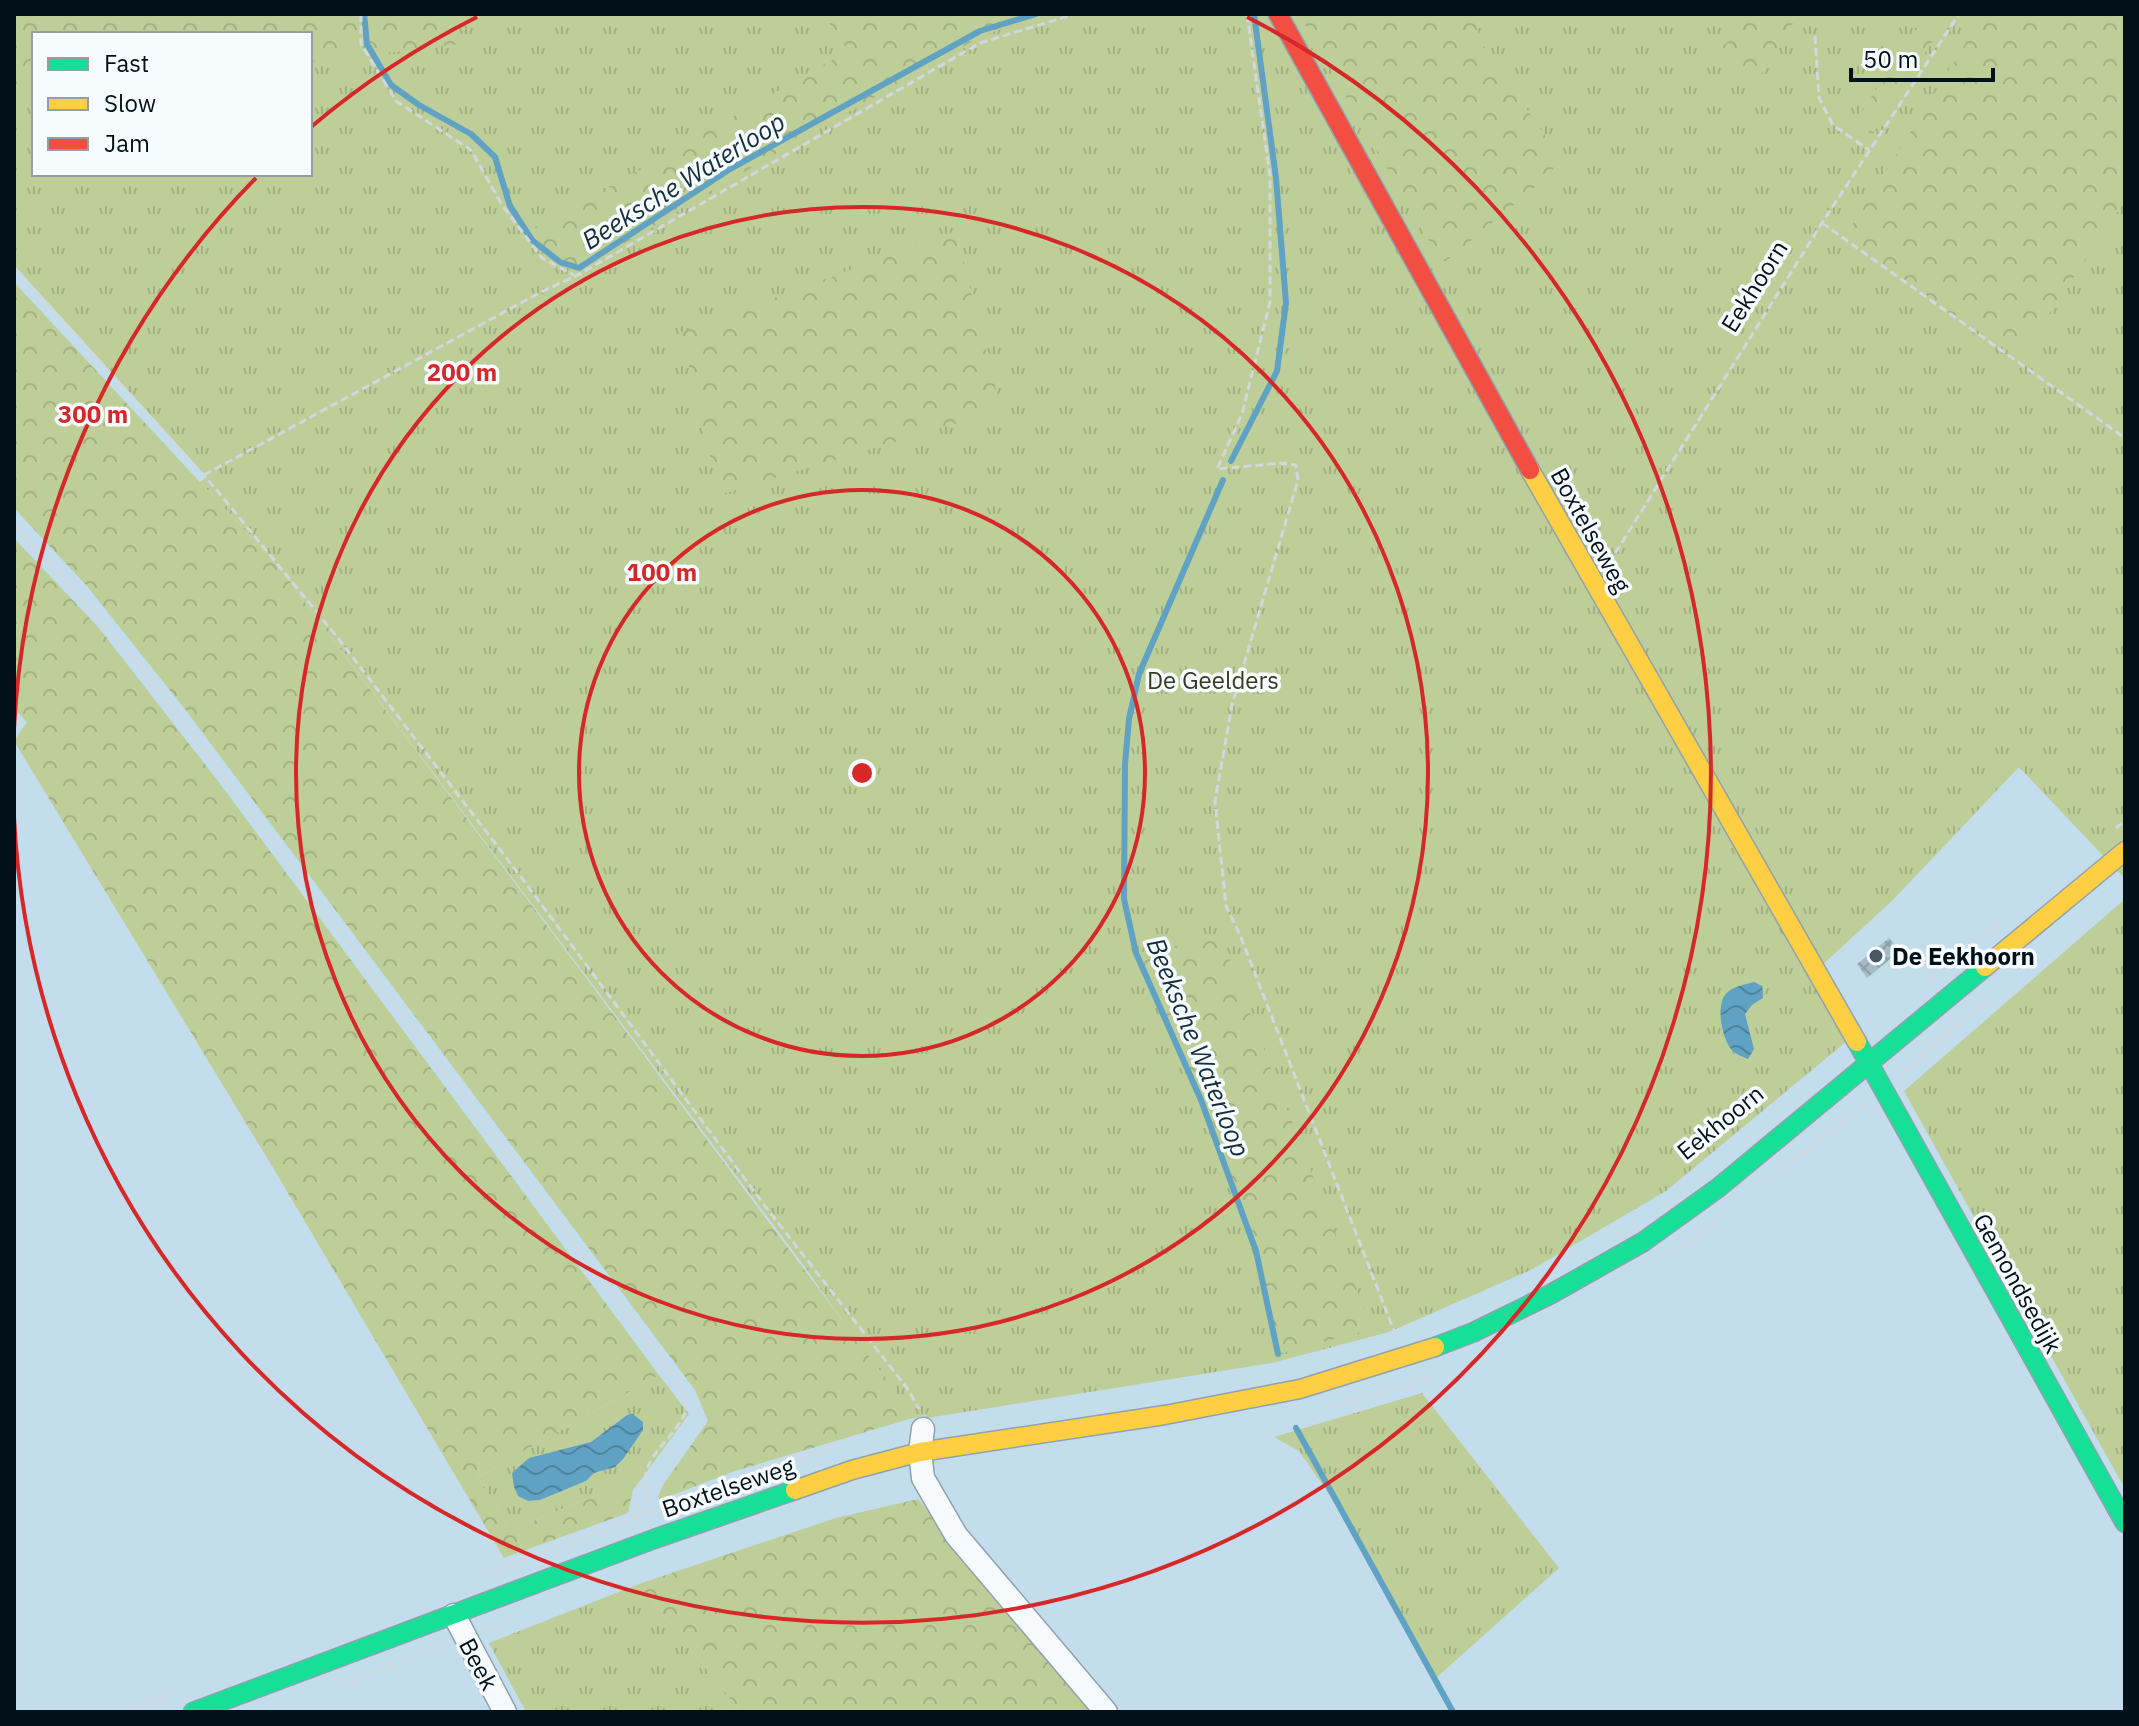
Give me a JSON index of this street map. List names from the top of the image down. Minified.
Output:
{"streets":{"main road":["Eekhoorn","Boxtelseweg","Gemondsedijk"],"street":["Beek"]},"crossings":[["Eekhoorn","Boxtelseweg"],["Eekhoorn","Gemondsedijk"],["Boxtelseweg","Gemondsedijk"],["Boxtelseweg","Beek"]],"water":["Beeksche Waterloop"],"parks":["De Geelders"],"places":["De Eekhoorn"],"legend":["Fast","Slow","Jam"],"scale_bar":"50 m","rings":["200 m","300 m","100 m"]}
